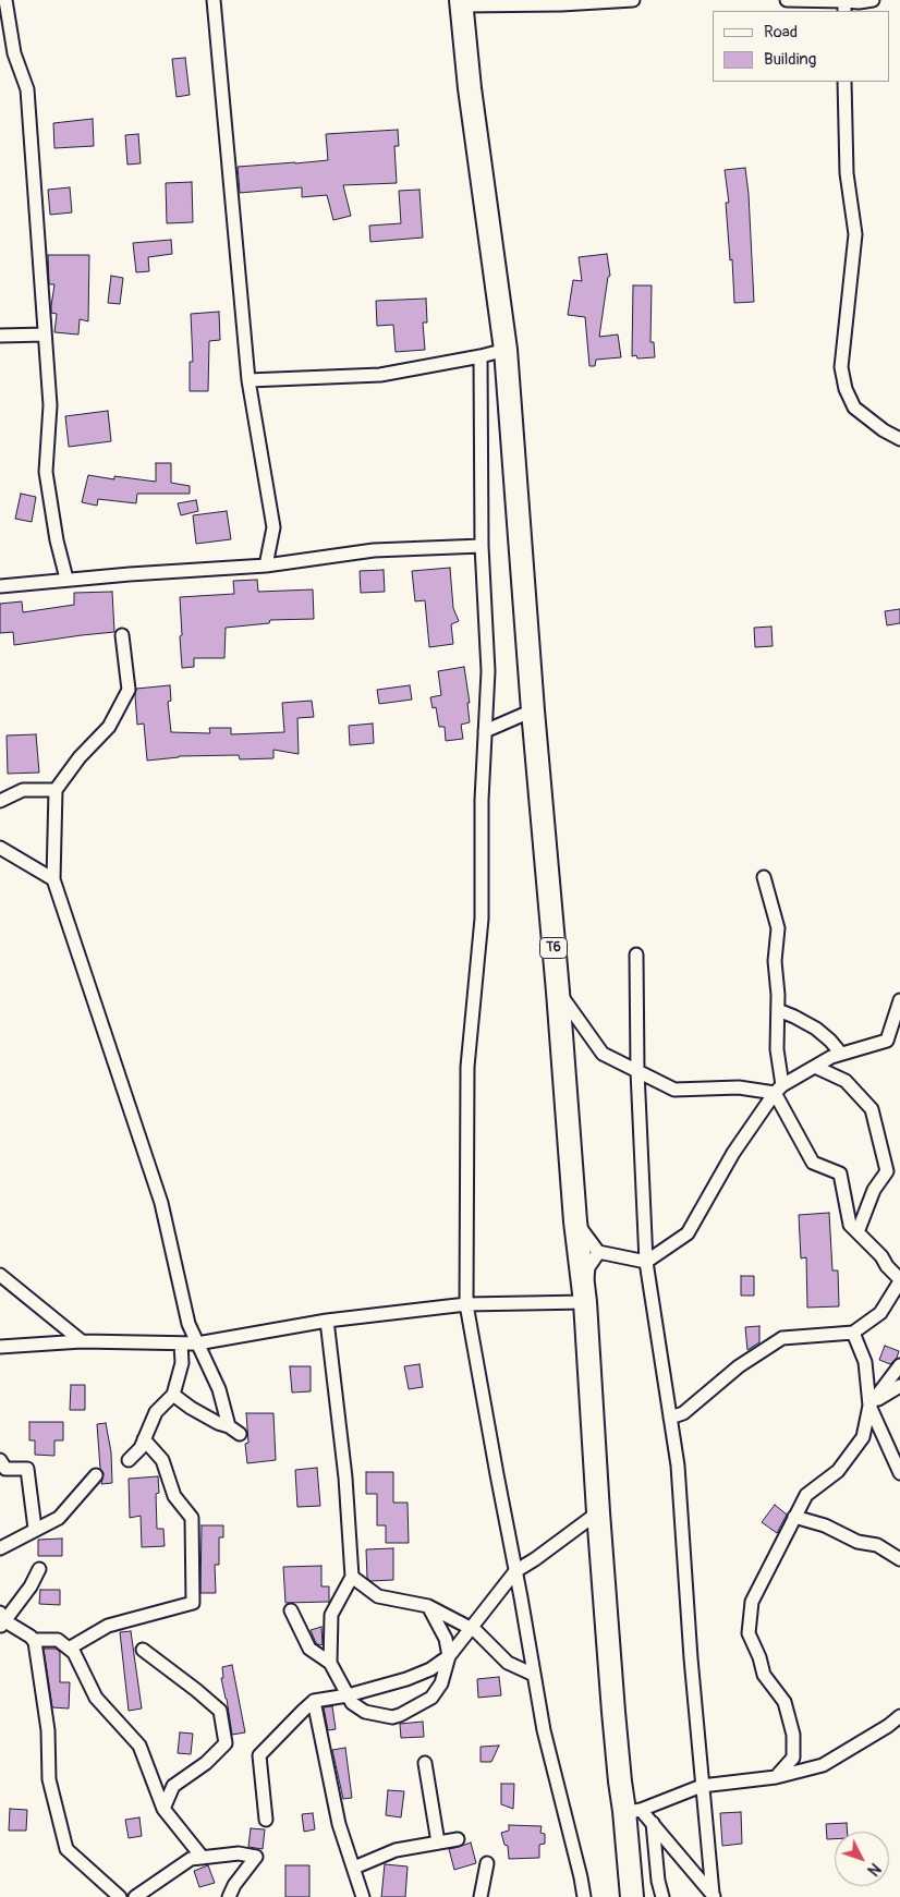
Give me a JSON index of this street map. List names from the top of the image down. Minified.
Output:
{"streets":{"highway":["T6"]},"legend":["Road","Building"],"north":"bottom right"}
